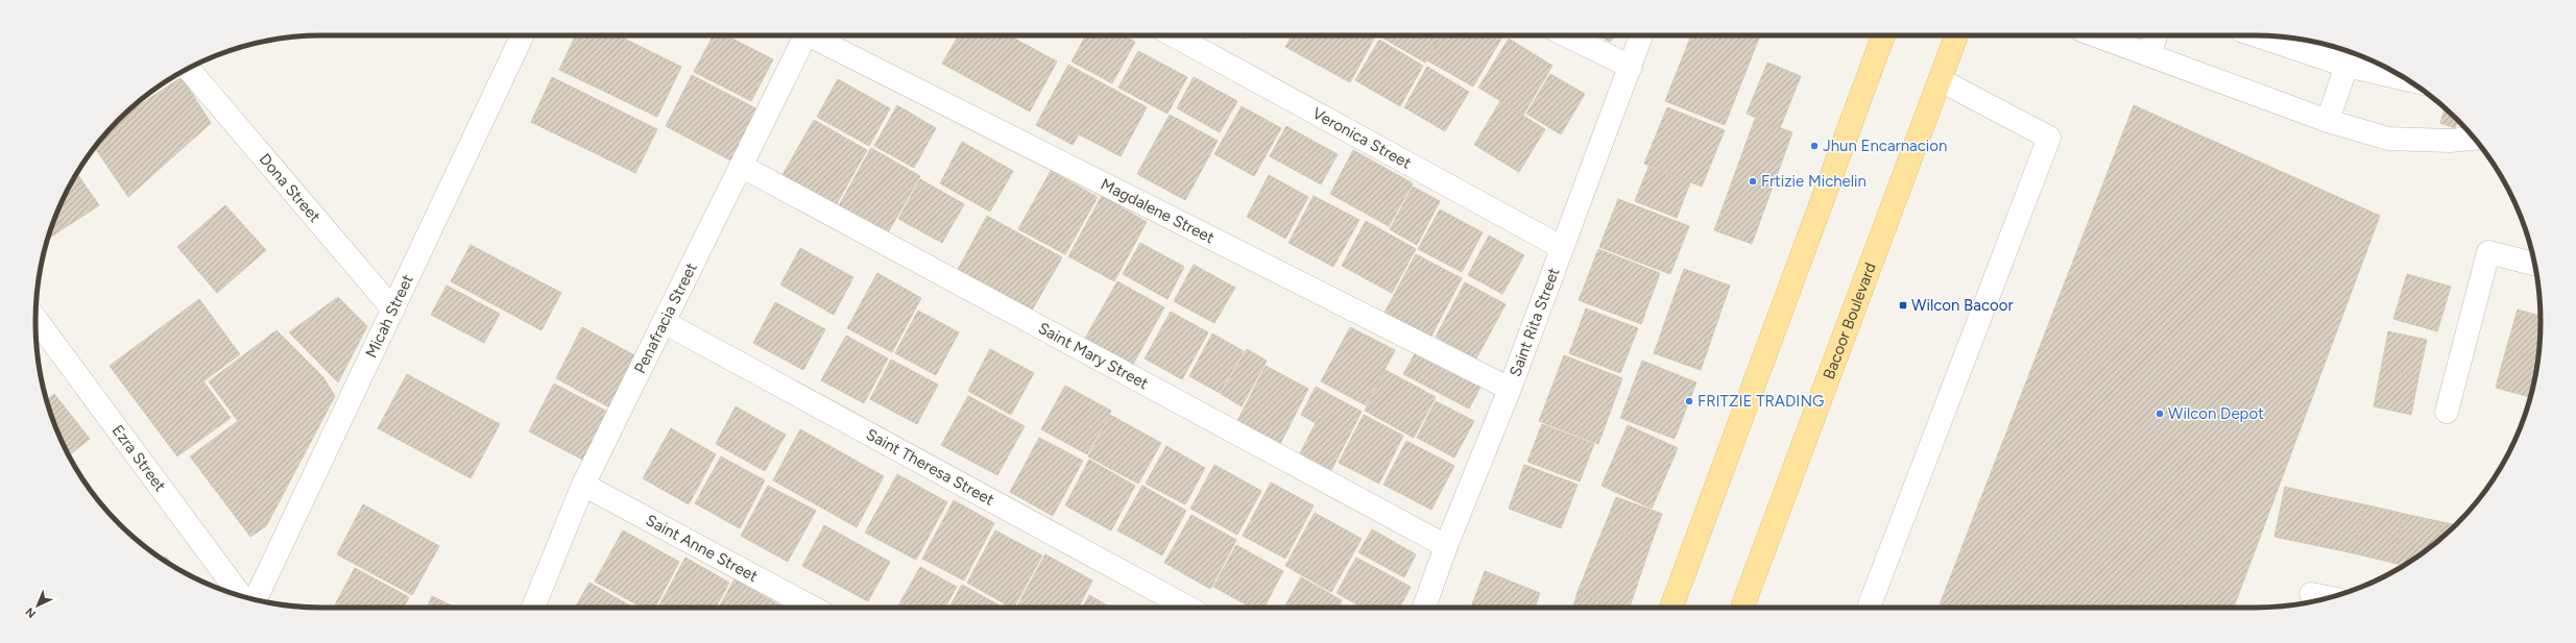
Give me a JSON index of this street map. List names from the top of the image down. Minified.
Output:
{"streets":{"main road":["Bacoor Boulevard"],"street":["Veronica Street","Dona Street","Magdalene Street","Micah Street","Penafracia Street","Saint Rita Street","Saint Mary Street","Ezra Street","Saint Theresa Street","Saint Anne Street"]},"crossings":[["Veronica Street","Saint Rita Street"],["Dona Street","Micah Street"],["Magdalene Street","Saint Rita Street"],["Penafracia Street","Saint Mary Street"],["Penafracia Street","Saint Theresa Street"],["Penafracia Street","Saint Anne Street"],["Saint Rita Street","Saint Mary Street"]],"places":{"other":["Jhun Encarnacion","Frtizie Michelin","FRITZIE TRADING","Wilcon Depot"],"transit":["Wilcon Bacoor"]},"north":"bottom left"}
